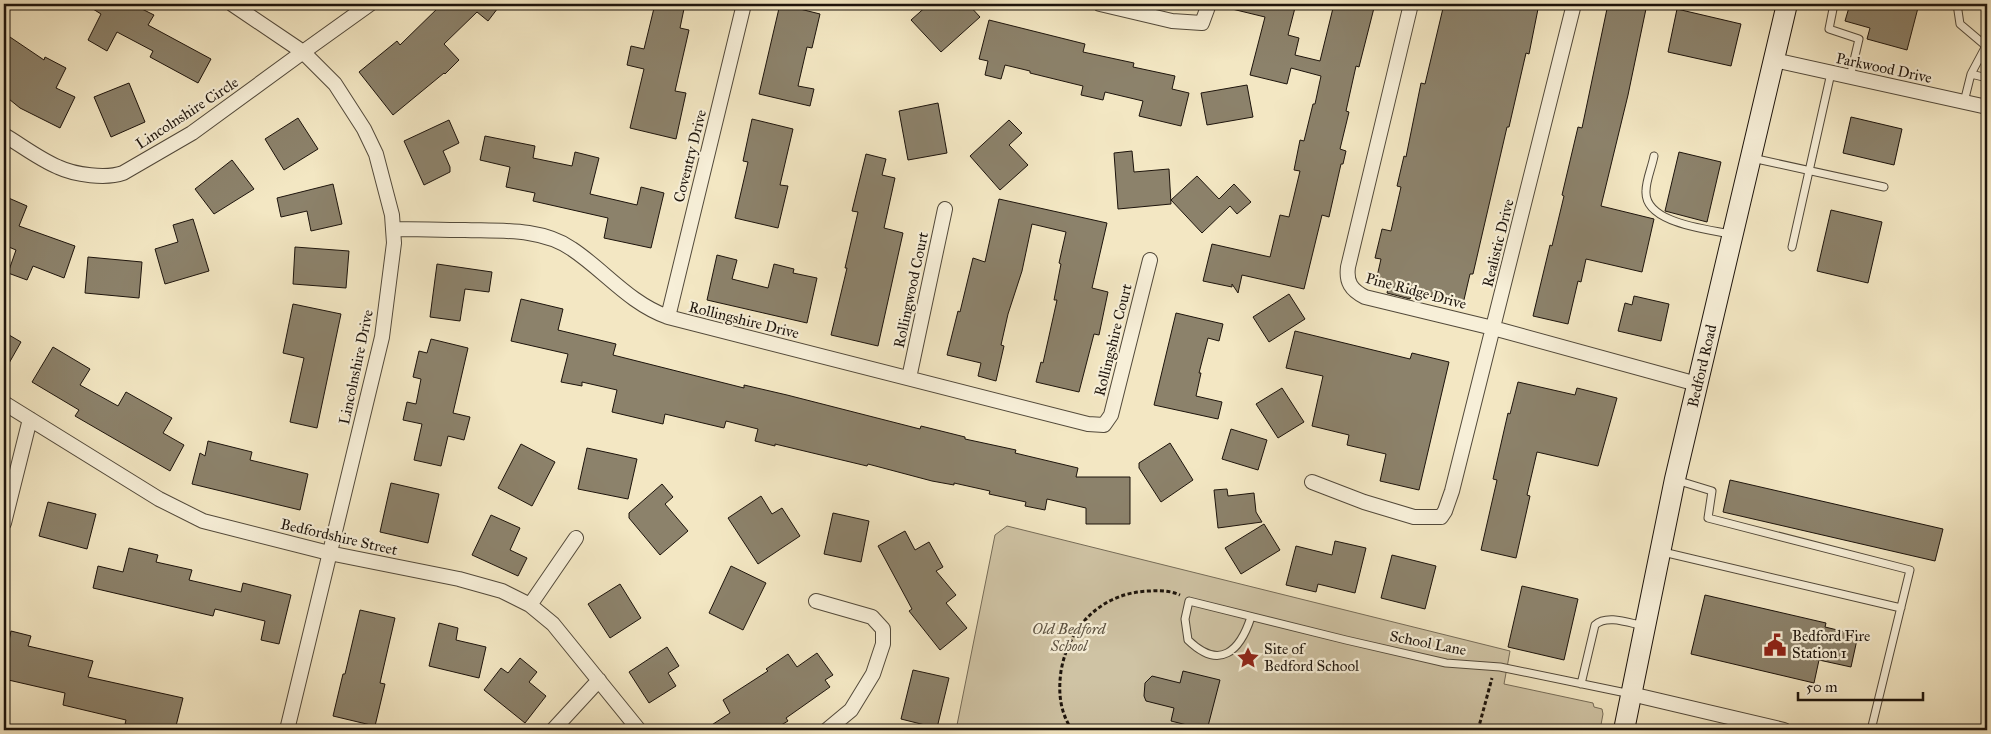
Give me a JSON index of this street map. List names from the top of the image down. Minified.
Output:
{"streets":{"main road":["Bedford Road"],"street":["Parkwood Drive","Lincolnshire Circle","Coventry Drive","Realistic Drive","Rollingwood Court","Pine Ridge Drive","Rollingshire Drive","Rollingshire Court","Lincolnshire Drive","Bedfordshire Street"],"lane":["School Lane"]},"crossings":[["Parkwood Drive","Bedford Road"],["Lincolnshire Circle","Lincolnshire Drive"],["Coventry Drive","Rollingshire Drive"],["Realistic Drive","Pine Ridge Drive"],["Rollingwood Court","Rollingshire Drive"],["Pine Ridge Drive","Bedford Road"],["Rollingshire Drive","Rollingshire Court"],["Rollingshire Drive","Lincolnshire Drive"],["Bedford Road","School Lane"],["Lincolnshire Drive","Bedfordshire Street"]],"parks":["Old Bedford School"],"places":{"public building":["Bedford Fire Station 1"],"place":["Site of Bedford School"]},"scale_bar":"50 m"}
